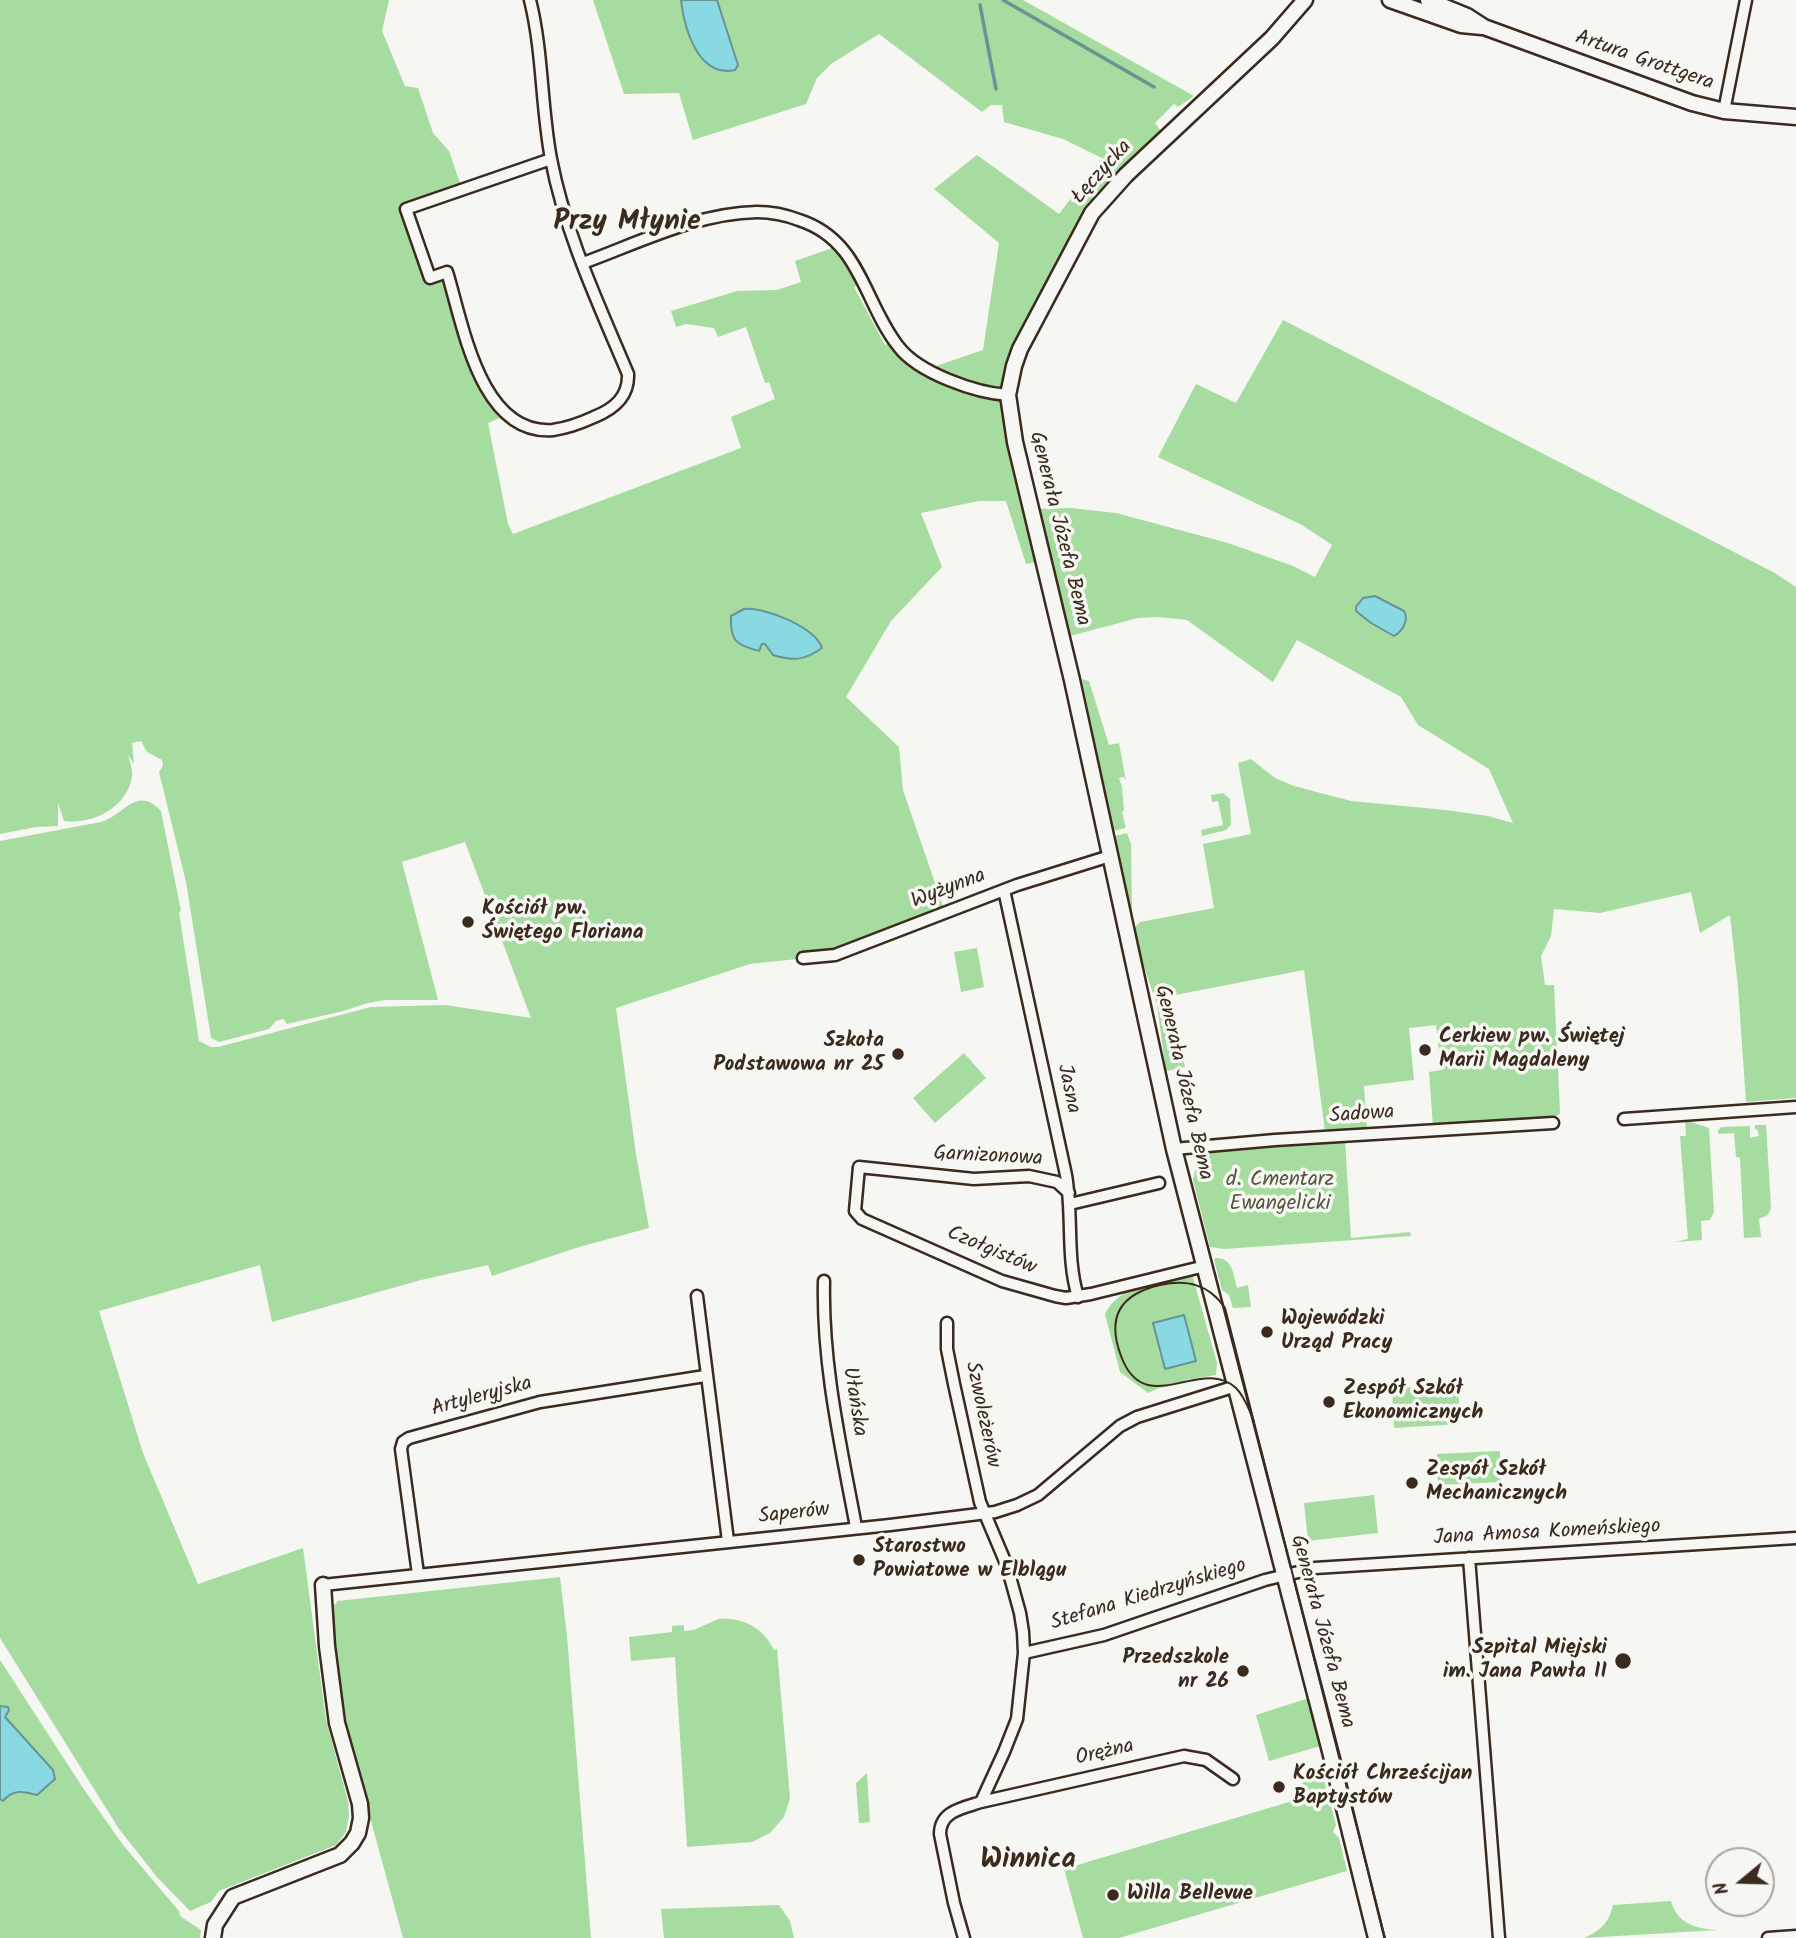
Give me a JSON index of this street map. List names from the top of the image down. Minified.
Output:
{"streets":{"street":["Artura Grottgera","Łęczycka","Generała Józefa Bema","Wyżynna","Jasna","Sadowa","Garnizonowa","Czołgistów","Artyleryjska","Ułańska","Szwoleżerów","Saperów","Jana Amosa Komeńskiego","Stefana Kiedrzyńskiego","Orężna"]},"crossings":[["Łęczycka","Generała Józefa Bema"],["Generała Józefa Bema","Wyżynna"],["Generała Józefa Bema","Sadowa"],["Generała Józefa Bema","Czołgistów"],["Generała Józefa Bema","Saperów"],["Generała Józefa Bema","Jana Amosa Komeńskiego"],["Generała Józefa Bema","Stefana Kiedrzyńskiego"],["Wyżynna","Jasna"],["Jasna","Garnizonowa"],["Jasna","Czołgistów"],["Garnizonowa","Czołgistów"],["Artyleryjska","Saperów"],["Ułańska","Saperów"],["Szwoleżerów","Saperów"],["Szwoleżerów","Stefana Kiedrzyńskiego"],["Szwoleżerów","Orężna"],["Jana Amosa Komeńskiego","Stefana Kiedrzyńskiego"]],"districts":["Przy Młynie","Winnica"],"parks":["d. Cmentarz Ewangelicki"],"places":["Kościół pw. Świętego Floriana","Cerkiew pw. Świętej Marii Magdaleny","Szkoła Podstawowa nr 25","Wojewódzki Urząd Pracy","Zespół Szkół Ekonomicznych","Zespół Szkół Mechanicznych","Starostwo Powiatowe w Elblągu","Szpital Miejski im. Jana Pawła II","Przedszkole nr 26","Kościół Chrześcijan Baptystów","Willa Bellevue"],"north":"left"}
